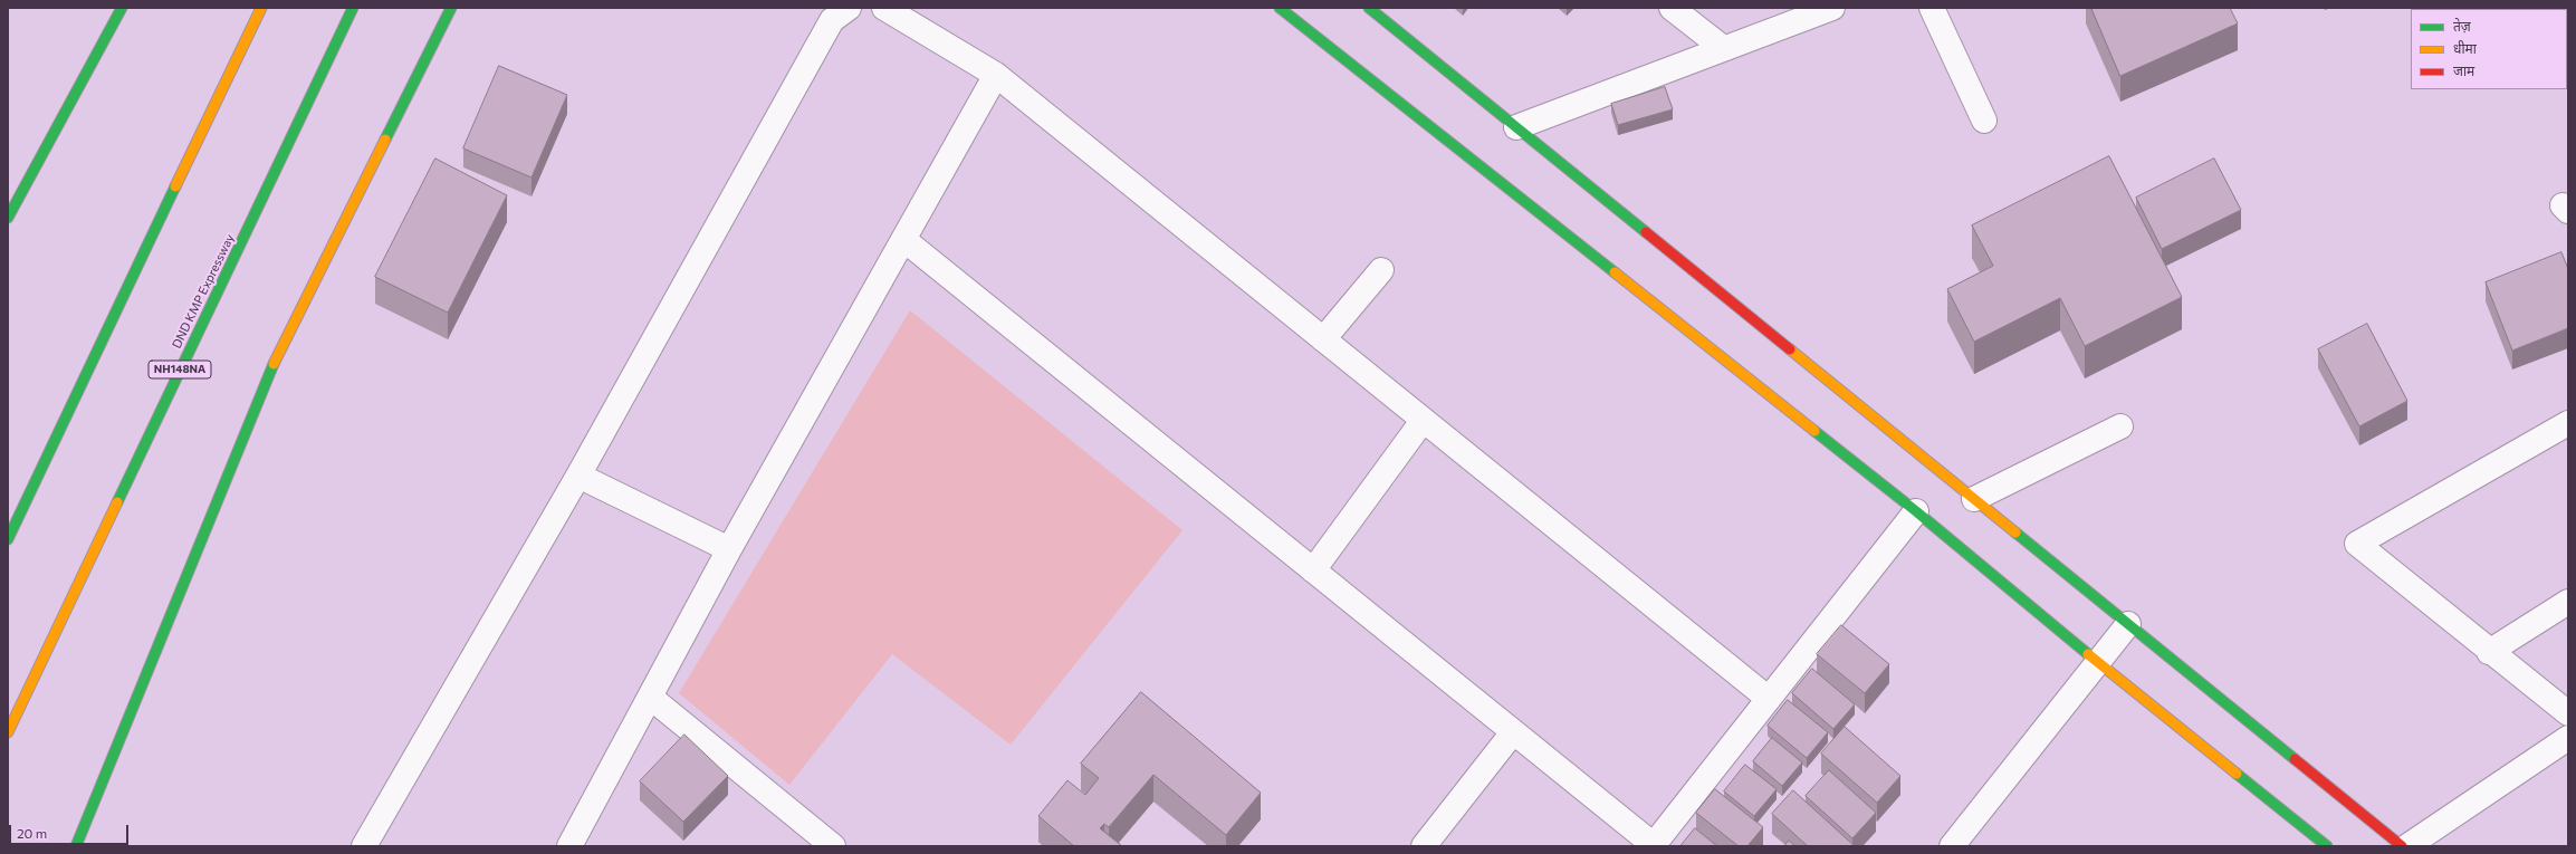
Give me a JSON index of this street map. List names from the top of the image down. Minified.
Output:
{"streets":{"main road":["DND KMP Expressway","NH148NA"]},"legend":["तेज़","धीमा","जाम"],"scale_bar":"20 m"}
